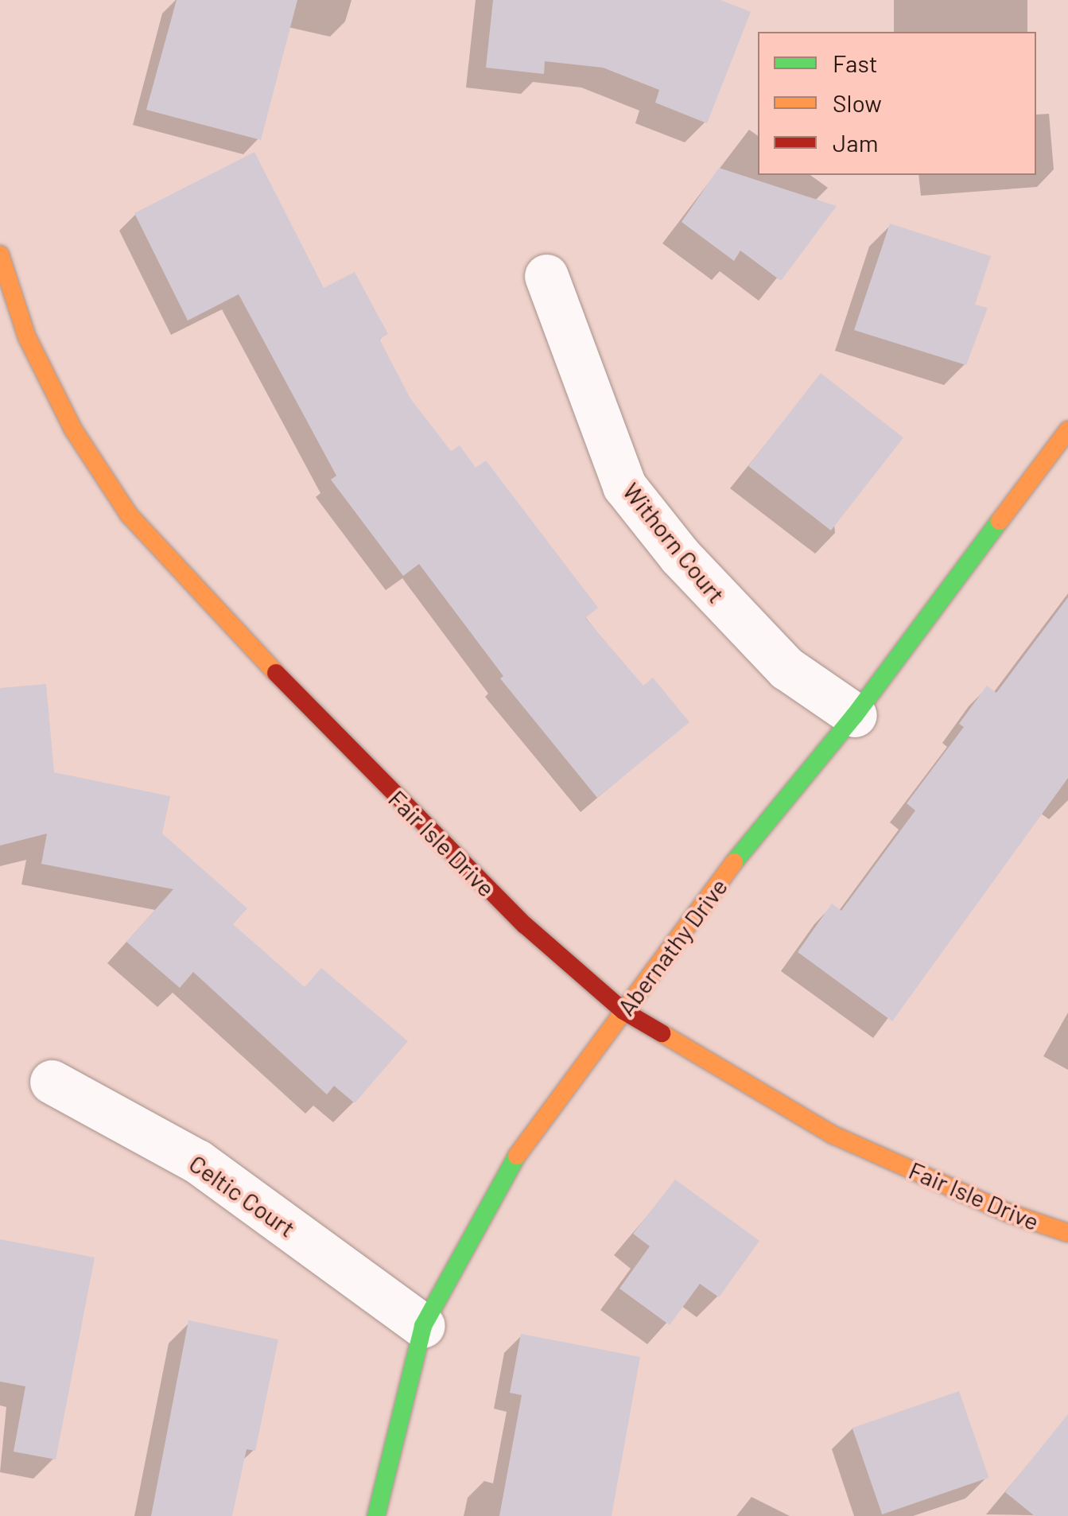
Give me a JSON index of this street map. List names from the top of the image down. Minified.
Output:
{"streets":{"street":["Withorn Court","Fair Isle Drive","Abernathy Drive","Celtic Court"]},"crossings":[["Withorn Court","Abernathy Drive"],["Fair Isle Drive","Abernathy Drive"],["Abernathy Drive","Celtic Court"]],"legend":["Fast","Slow","Jam"]}
